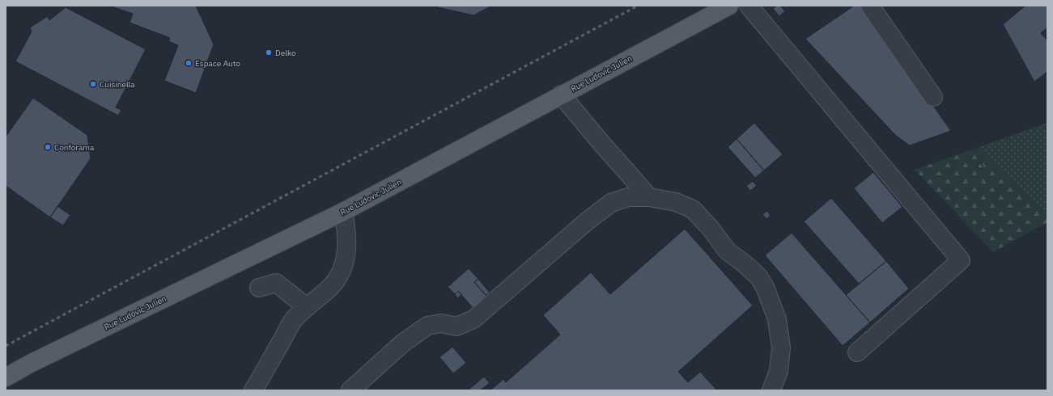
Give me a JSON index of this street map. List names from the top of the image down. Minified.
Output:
{"streets":{"main road":["Rue Ludovic Julien"]},"places":["Delko","Espace Auto","Cuisinella","Conforama"]}
